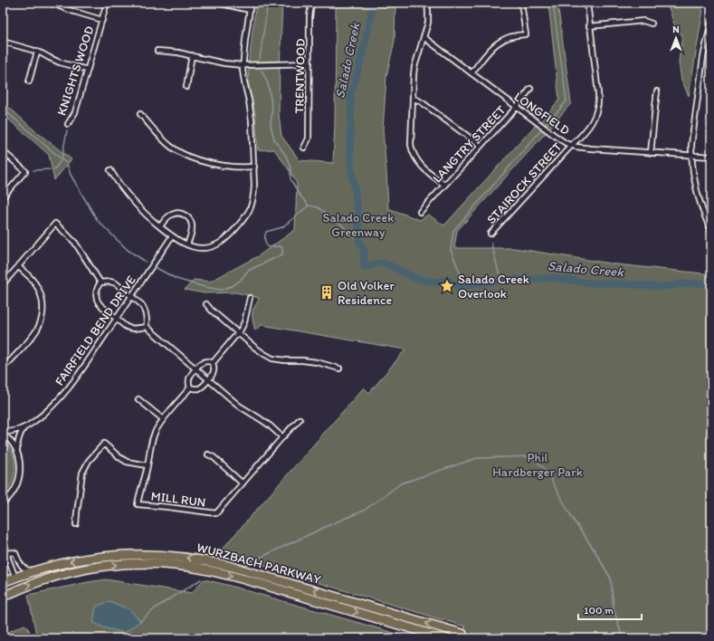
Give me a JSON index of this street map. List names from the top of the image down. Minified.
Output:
{"streets":{"highway":["WURZBACH PARKWAY"],"street":["KNIGHTS WOOD","TRENTWOOD","LONGFIELD","LANGTRY STREET","STAIROCK STREET","FAIRFIELD BEND DRIVE","MILL RUN"]},"crossings":[["LONGFIELD","LANGTRY STREET"],["LONGFIELD","STAIROCK STREET"]],"water":["Salado Creek"],"parks":["Salado Creek Greenway","Phil Hardberger Park"],"places":{"place":["Salado Creek Overlook"],"building":["Old Volker Residence"]},"scale_bar":"100 m","north":"top"}
